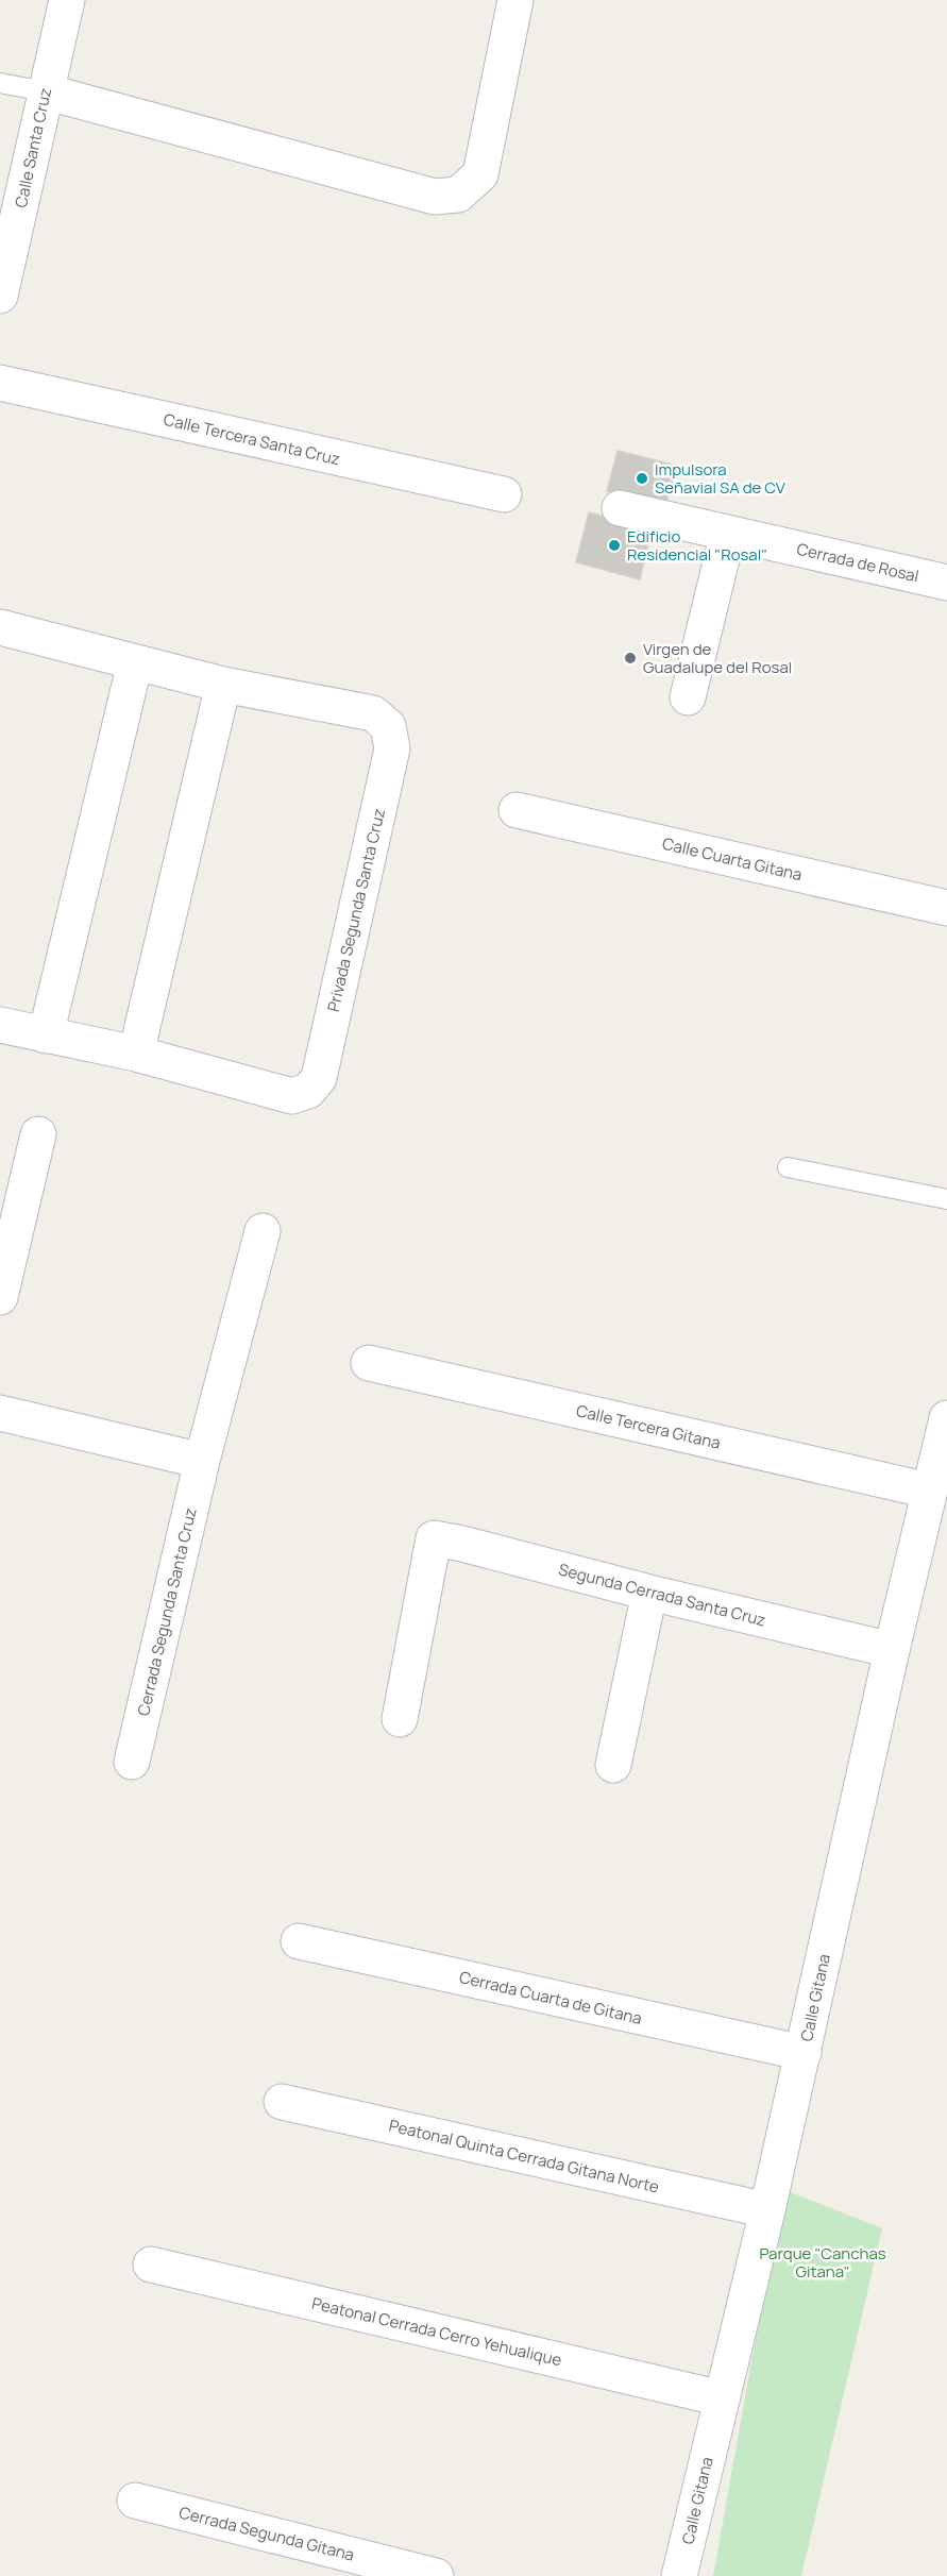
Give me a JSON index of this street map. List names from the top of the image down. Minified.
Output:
{"streets":{"street":["Calle Santa Cruz","Calle Tercera Santa Cruz","Cerrada de Rosal","Calle Cuarta Gitana","Privada Segunda Santa Cruz","Calle Tercera Gitana","Segunda Cerrada Santa Cruz","Cerrada Segunda Santa Cruz","Cerrada Cuarta de Gitana","Calle Gitana","Peatonal Quinta Cerrada Gitana Norte","Peatonal Cerrada Cerro Yehualique","Cerrada Segunda Gitana"]},"crossings":[["Calle Tercera Gitana","Calle Gitana"],["Segunda Cerrada Santa Cruz","Calle Gitana"],["Cerrada Cuarta de Gitana","Calle Gitana"],["Calle Gitana","Peatonal Quinta Cerrada Gitana Norte"],["Calle Gitana","Peatonal Cerrada Cerro Yehualique"]],"parks":["Parque \"Canchas Gitana\""],"places":["Impulsora Señavial SA de CV","Edificio Residencial \"Rosal\"","Virgen de Guadalupe del Rosal"]}
